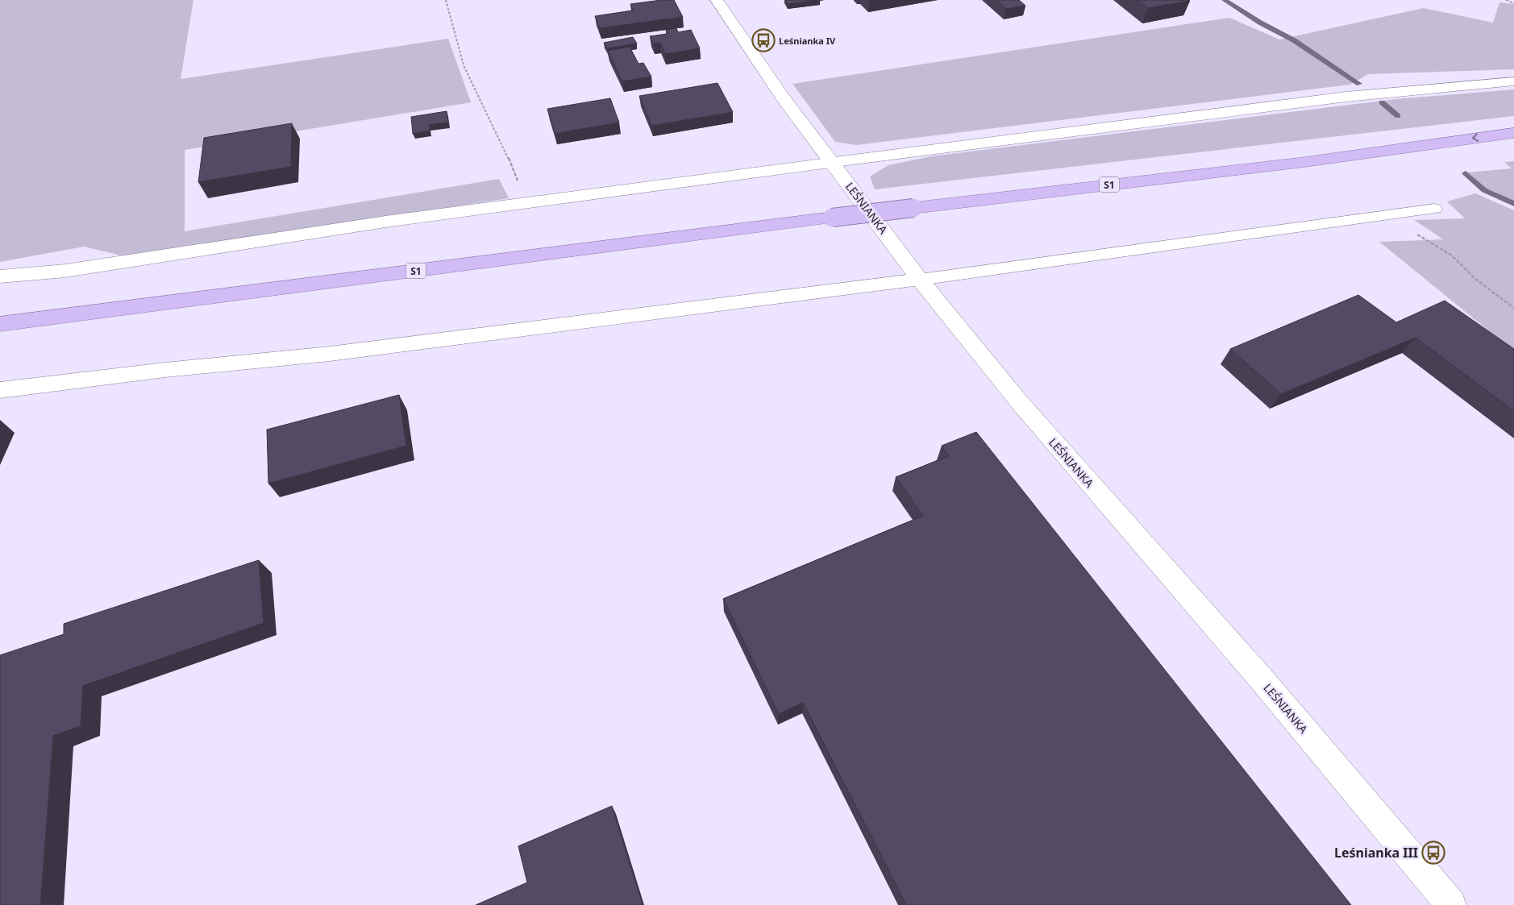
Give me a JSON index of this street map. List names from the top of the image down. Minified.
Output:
{"streets":{"highway":["S1"],"street":["LEŚNIANKA"]},"places":{"bus stop":["Leśnianka IV","Leśnianka III"]}}
